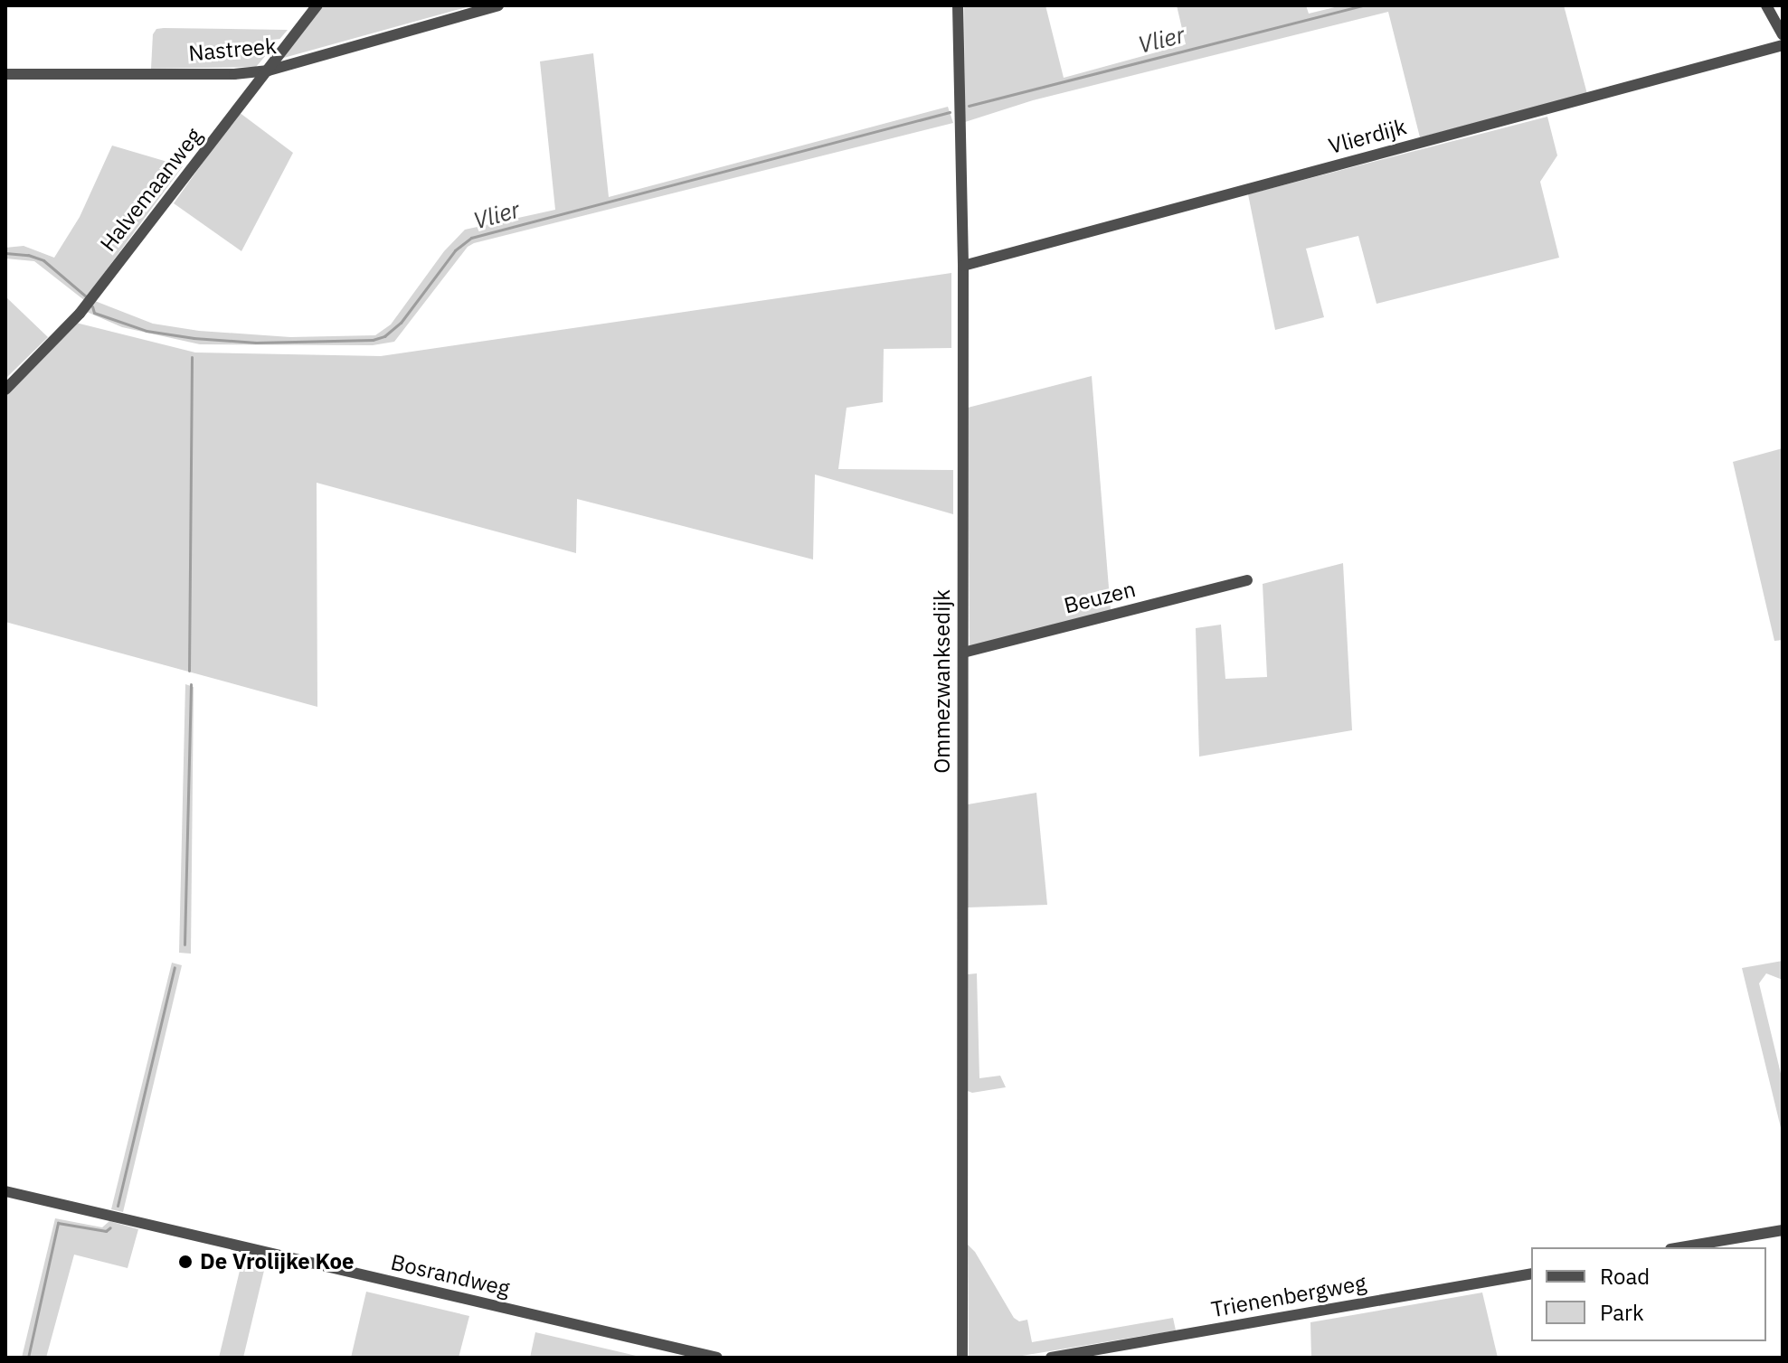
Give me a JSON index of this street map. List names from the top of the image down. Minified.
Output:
{"streets":{"street":["Nastreek","Vlierdijk","Halvemaanweg","Beuzen","Ommezwanksedijk","Bosrandweg","Trienenbergweg"]},"crossings":[["Nastreek","Halvemaanweg"],["Vlierdijk","Ommezwanksedijk"],["Beuzen","Ommezwanksedijk"]],"water":["Vlier"],"places":["De Vrolijke Koe"],"legend":["Road","Park"]}
